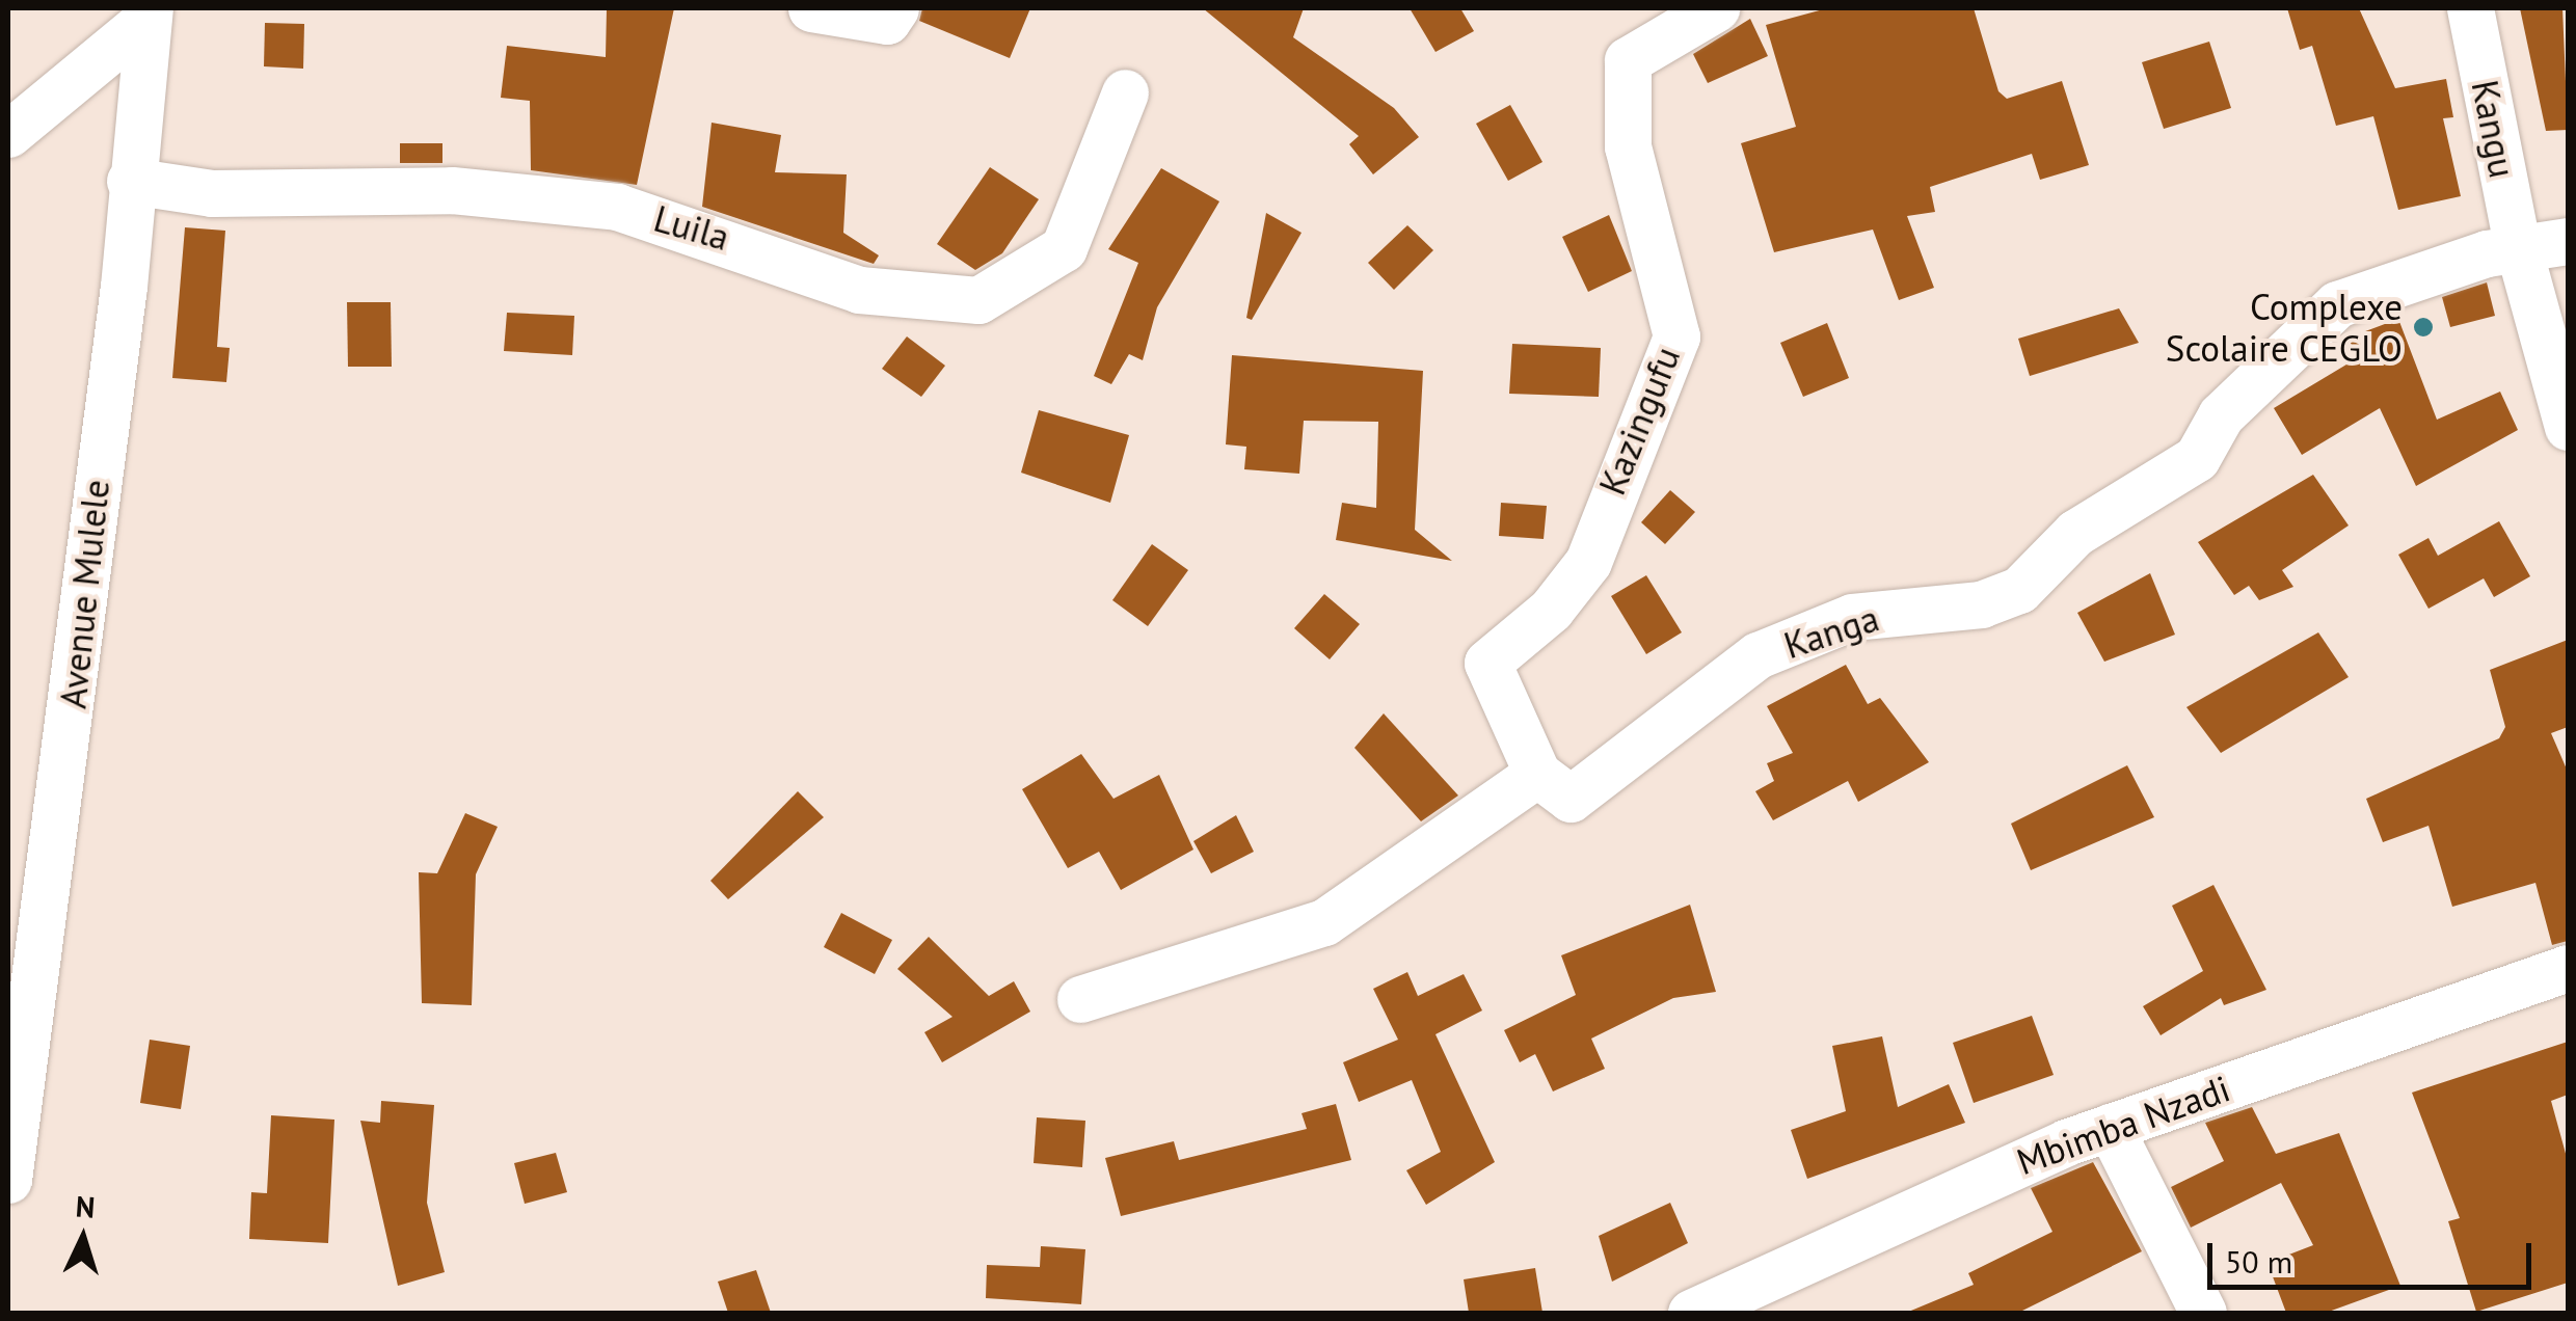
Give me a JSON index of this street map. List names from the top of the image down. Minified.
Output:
{"streets":{"street":["Kangu","Luila","Kazingufu","Avenue Mulele","Kanga","Mbimba Nzadi"]},"crossings":[["Kangu","Kanga"],["Luila","Avenue Mulele"],["Kazingufu","Kanga"]],"places":["Complexe Scolaire CEGLO"],"scale_bar":"50 m","north":"top"}
